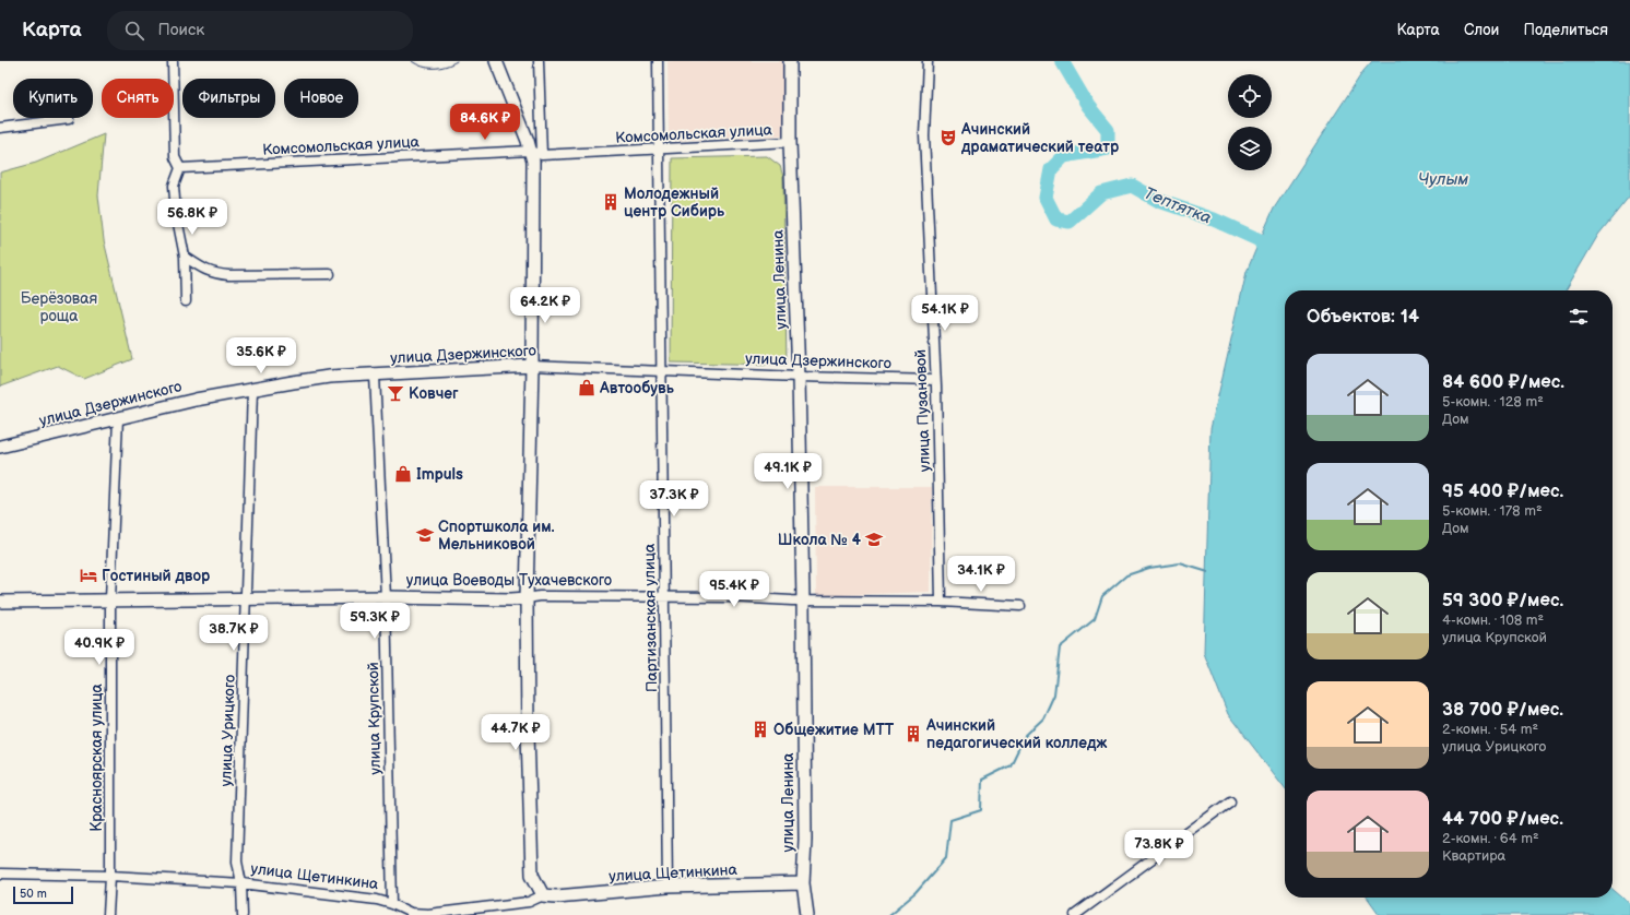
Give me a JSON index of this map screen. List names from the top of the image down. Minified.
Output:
{"streets":{"main road":["улица Ленина","улица Дзержинского","улица Воеводы Тухачевского","улица Щетинкина"],"street":["Комсомольская улица","улица Пузановой","Партизанская улица","улица Крупской","улица Урицкого","Красноярская улица"]},"crossings":[["Комсомольская улица","улица Ленина"],["Комсомольская улица","Партизанская улица"],["улица Ленина","улица Дзержинского"],["улица Ленина","улица Воеводы Тухачевского"],["улица Ленина","улица Щетинкина"],["улица Дзержинского","улица Пузановой"],["улица Дзержинского","Партизанская улица"],["улица Дзержинского","улица Крупской"],["улица Дзержинского","улица Урицкого"],["улица Дзержинского","Красноярская улица"],["улица Пузановой","улица Воеводы Тухачевского"],["улица Воеводы Тухачевского","Партизанская улица"],["улица Воеводы Тухачевского","улица Крупской"],["улица Воеводы Тухачевского","улица Урицкого"],["улица Воеводы Тухачевского","Красноярская улица"],["Партизанская улица","улица Щетинкина"],["улица Крупской","улица Щетинкина"],["улица Урицкого","улица Щетинкина"],["Красноярская улица","улица Щетинкина"]],"water":["Чулым","Тептятка"],"parks":["Берёзовая роща"],"places":{"theatre":["Ачинский драматический театр"],"building":["Молодежный центр Сибирь","Общежитие МТТ","Ачинский педагогический колледж"],"shop":["Автообувь","Impuls"],"bar":["Ковчег"],"school or university":["Спортшкола им. Мельниковой","Школа № 4"],"hotel":["Гостиный двор"]},"scale_bar":"50 m","page":{"header":"Карта","search":"Поиск","nav":["Карта","Слои","Поделиться"],"chip":["Купить","Снять","Фильтры","Новое"],"price":["84.6K ₽","56.8K ₽","64.2K ₽","54.1K ₽","35.6K ₽","49.1K ₽","37.3K ₽","34.1K ₽","95.4K ₽","59.3K ₽","38.7K ₽","40.9K ₽","44.7K ₽","73.8K ₽"],"heading":"Объектов: 14","list":[{"name":"84 600 ₽/мес.","note":"5-комн. · 128 m² · Дом"},{"name":"95 400 ₽/мес.","note":"5-комн. · 178 m² · Дом"},{"name":"59 300 ₽/мес.","note":"4-комн. · 108 m² · улица Крупской"},{"name":"38 700 ₽/мес.","note":"2-комн. · 54 m² · улица Урицкого"},{"name":"44 700 ₽/мес.","note":"2-комн. · 64 m² · Квартира"}],"scale":"50 m"}}
